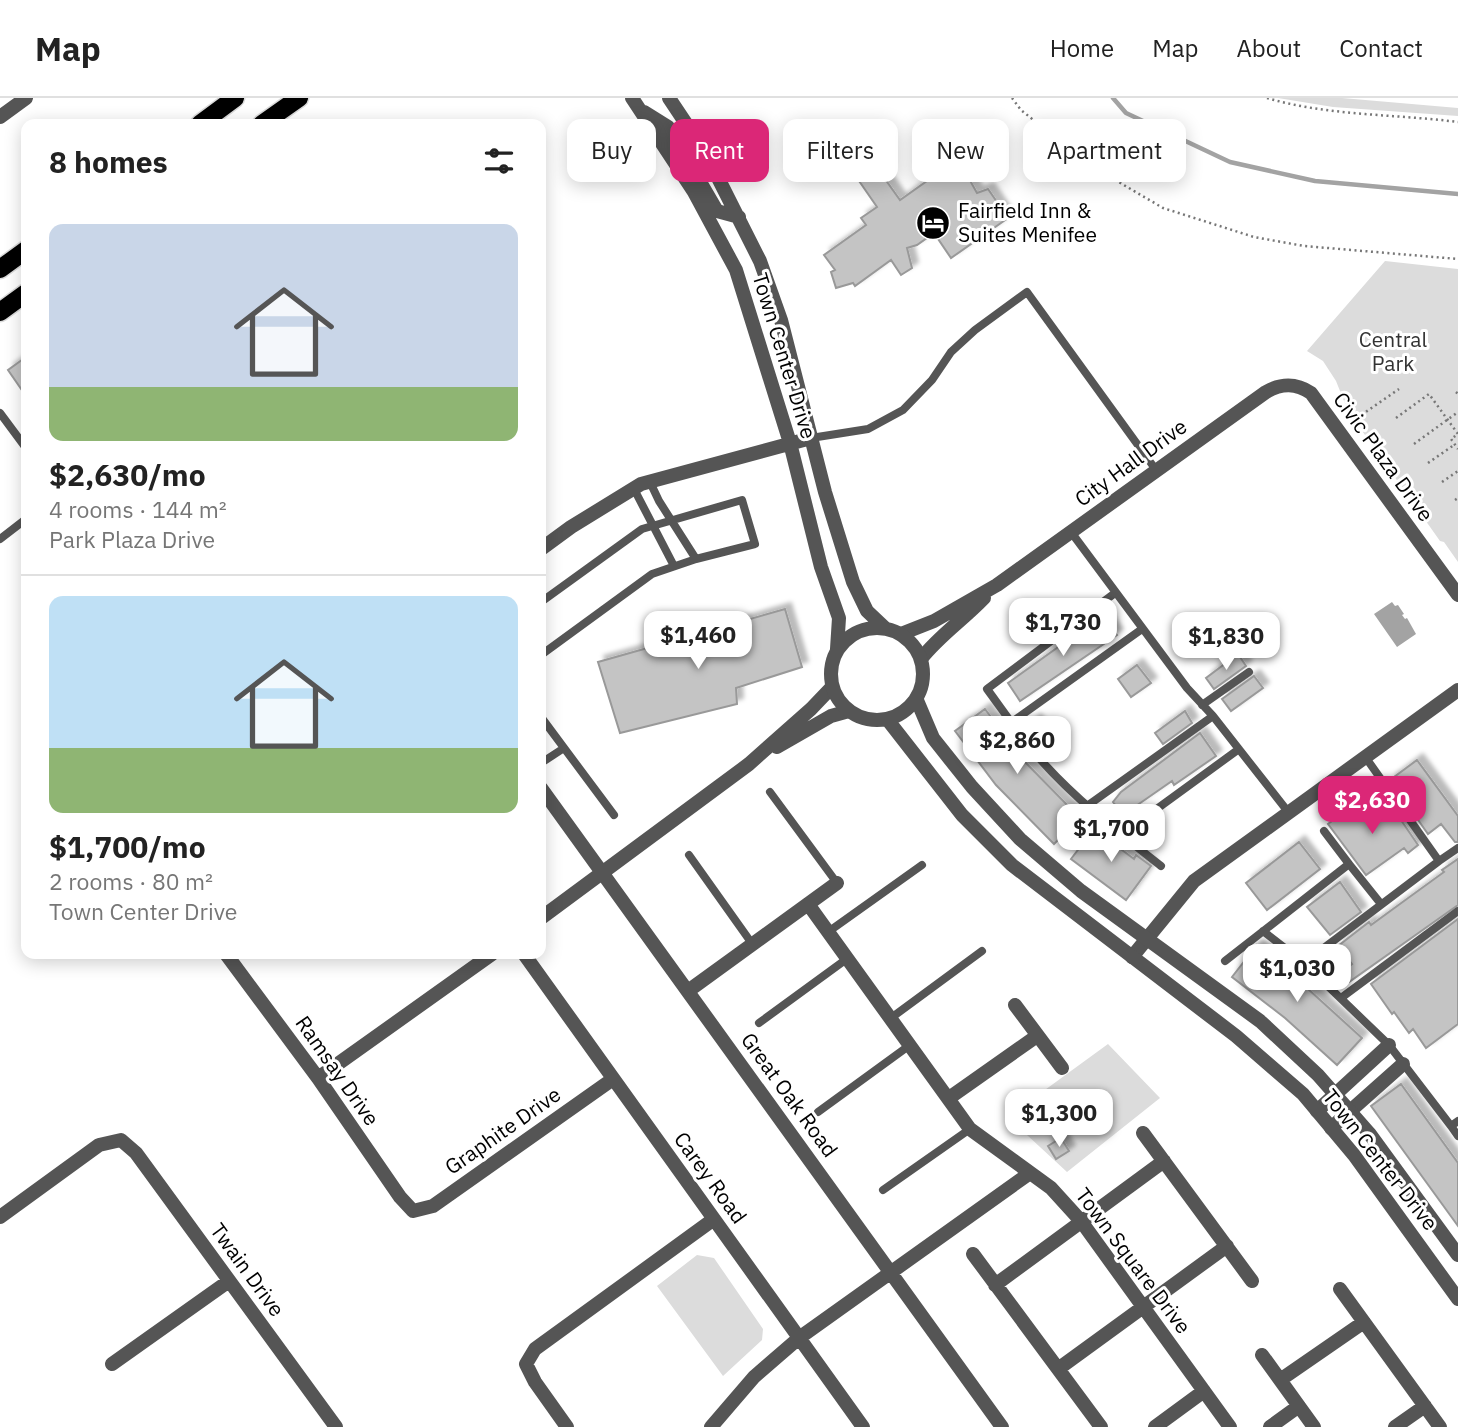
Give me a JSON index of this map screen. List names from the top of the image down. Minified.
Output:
{"streets":{"street":["Town Center Drive","Civic Plaza Drive","City Hall Drive","Ramsay Drive","Great Oak Road","Graphite Drive","Carey Road","Town Square Drive","Twain Drive"]},"crossings":[["Town Center Drive","City Hall Drive"],["Civic Plaza Drive","City Hall Drive"],["Ramsay Drive","Graphite Drive"],["Graphite Drive","Carey Road"]],"parks":["Central Park"],"places":{"hotel":["Fairfield Inn & Suites Menifee"]},"page":{"header":"Map","nav":["Home","Map","About","Contact"],"chip":["Buy","Rent","Filters","New","Apartment"],"heading":"8 homes","list":[{"name":"$2,630/mo","note":"4 rooms · 144 m² · Park Plaza Drive"},{"name":"$1,700/mo","note":"2 rooms · 80 m² · Town Center Drive"}],"price":["$1,730","$1,460","$1,830","$2,860","$2,630","$1,700","$1,030","$1,300"]}}
